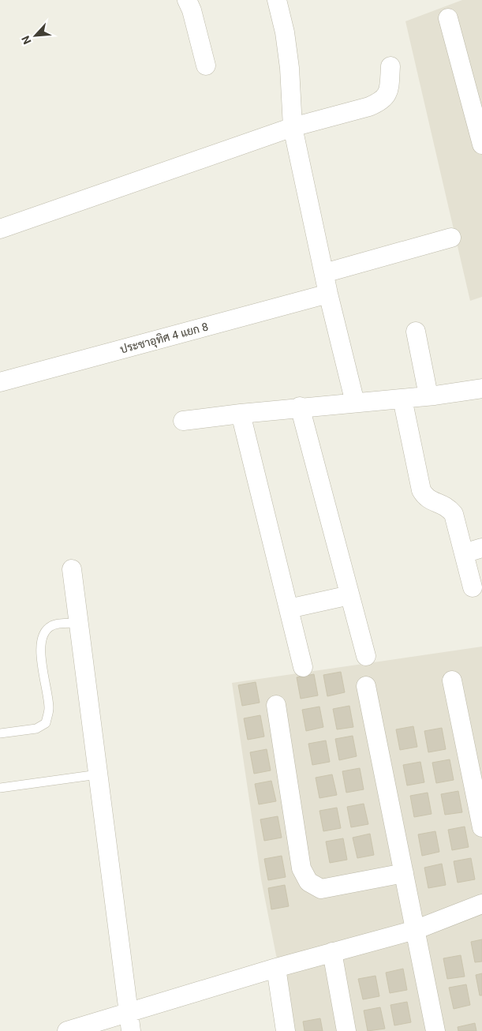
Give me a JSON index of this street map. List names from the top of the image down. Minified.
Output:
{"streets":{"street":["ประชาอุทิศ 4 แยก 8"]},"north":"bottom left"}
